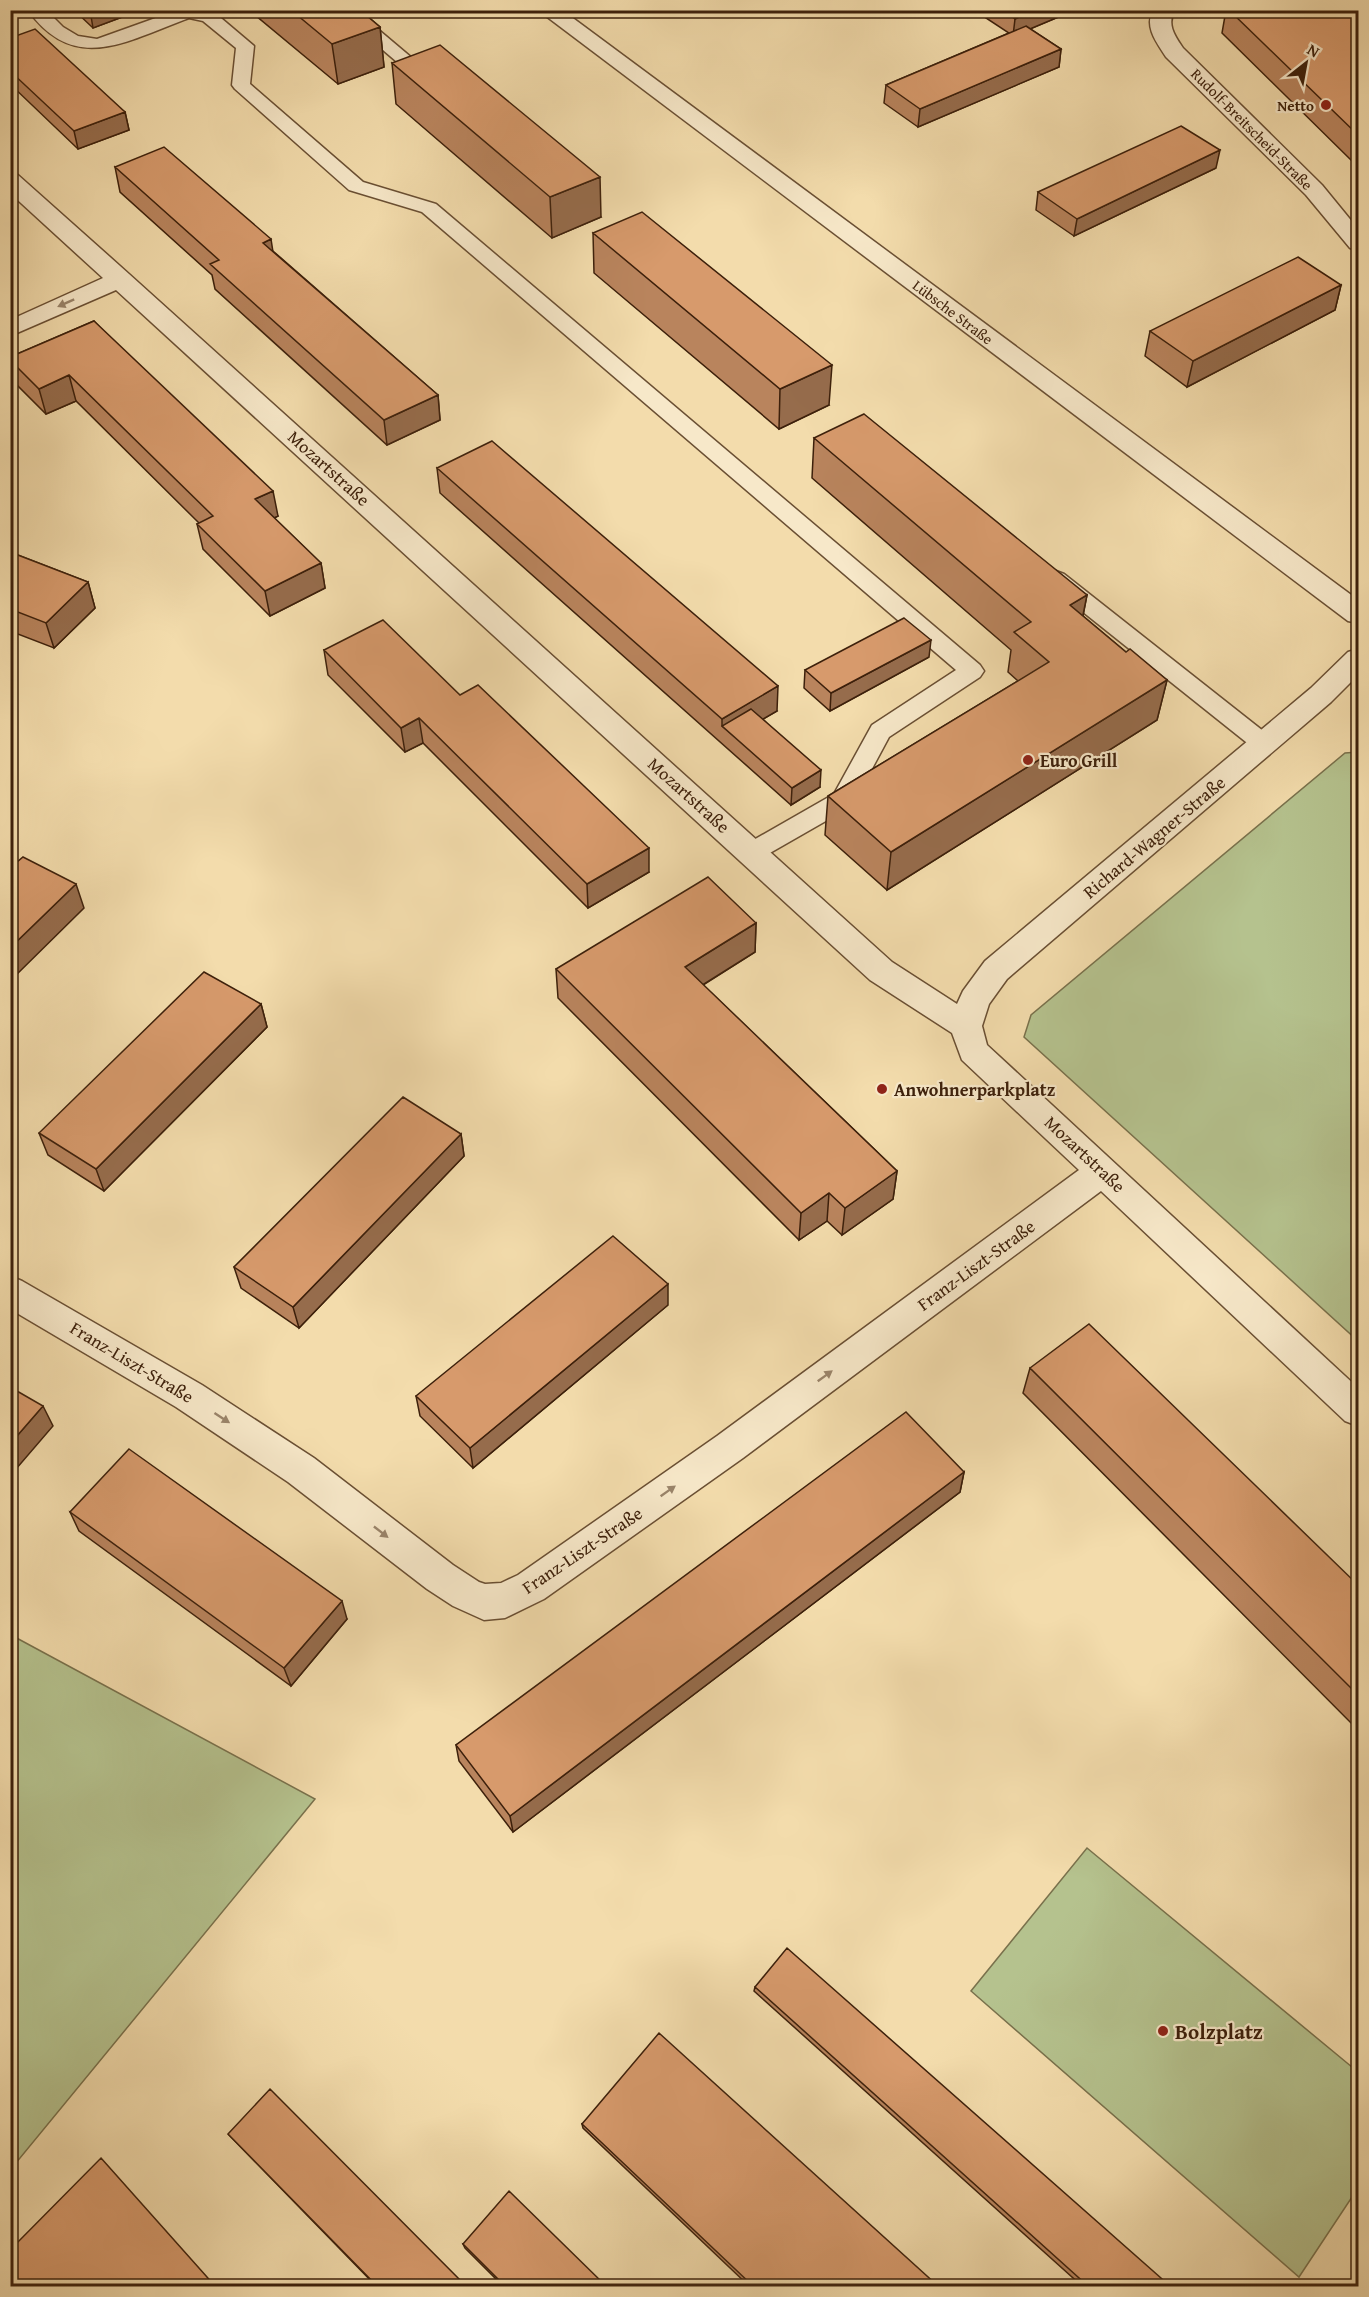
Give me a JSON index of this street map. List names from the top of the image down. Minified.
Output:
{"streets":{"street":["Rudolf-Breitscheid-Straße","Lübsche Straße","Mozartstraße","Richard-Wagner-Straße","Franz-Liszt-Straße"]},"crossings":[["Mozartstraße","Richard-Wagner-Straße"],["Mozartstraße","Franz-Liszt-Straße"]],"one_way":["Franz-Liszt-Straße"],"places":["Netto","Euro Grill","Anwohnerparkplatz","Bolzplatz"],"north":"top right"}
